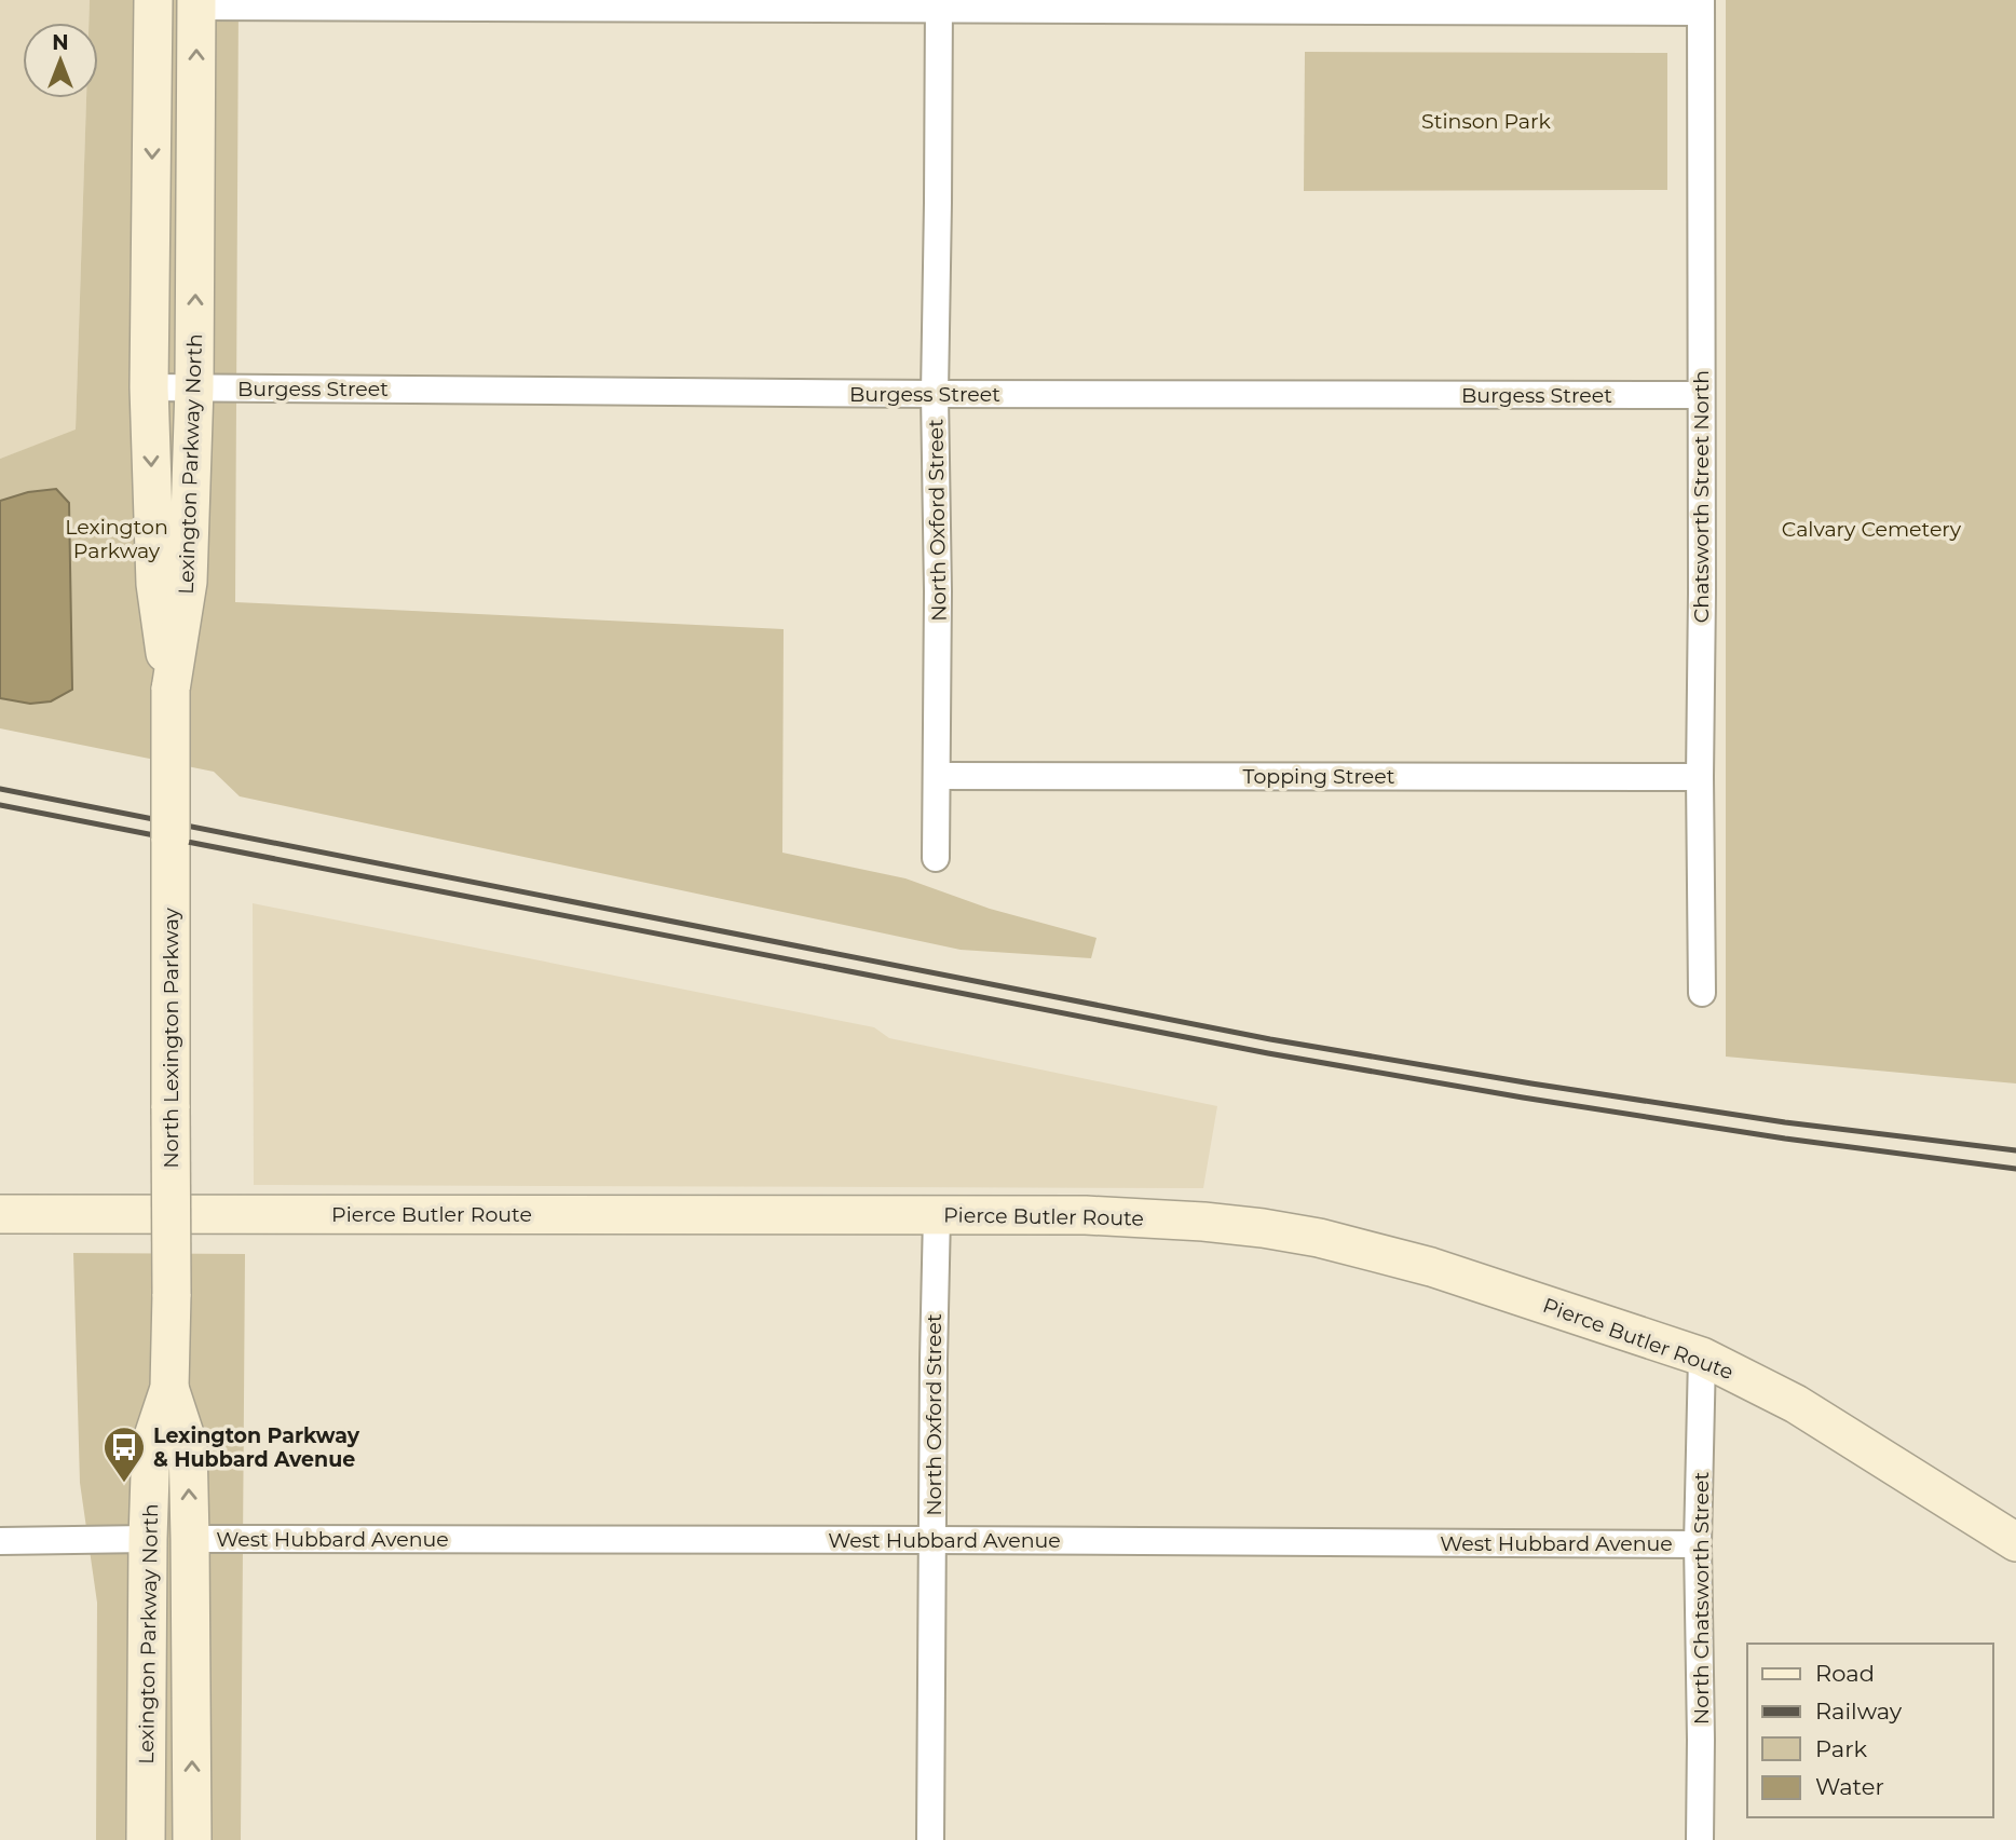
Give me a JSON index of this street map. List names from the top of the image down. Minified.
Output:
{"streets":{"main road":["Lexington Parkway North","North Lexington Parkway","Pierce Butler Route"],"street":["Burgess Street","Chatsworth Street North","North Oxford Street","Topping Street","West Hubbard Avenue","North Chatsworth Street"]},"crossings":[["Burgess Street","Lexington Parkway North"],["Burgess Street","Chatsworth Street North"],["Burgess Street","North Oxford Street"],["Lexington Parkway North","North Lexington Parkway"],["Lexington Parkway North","West Hubbard Avenue"],["Chatsworth Street North","Topping Street"],["North Oxford Street","Topping Street"],["North Oxford Street","Pierce Butler Route"],["North Oxford Street","West Hubbard Avenue"],["Pierce Butler Route","North Chatsworth Street"],["West Hubbard Avenue","North Chatsworth Street"]],"parks":["Stinson Park","Lexington Parkway","Calvary Cemetery"],"places":{"bus stop":["Lexington Parkway & Hubbard Avenue"]},"legend":["Road","Railway","Park","Water"],"north":"top"}
